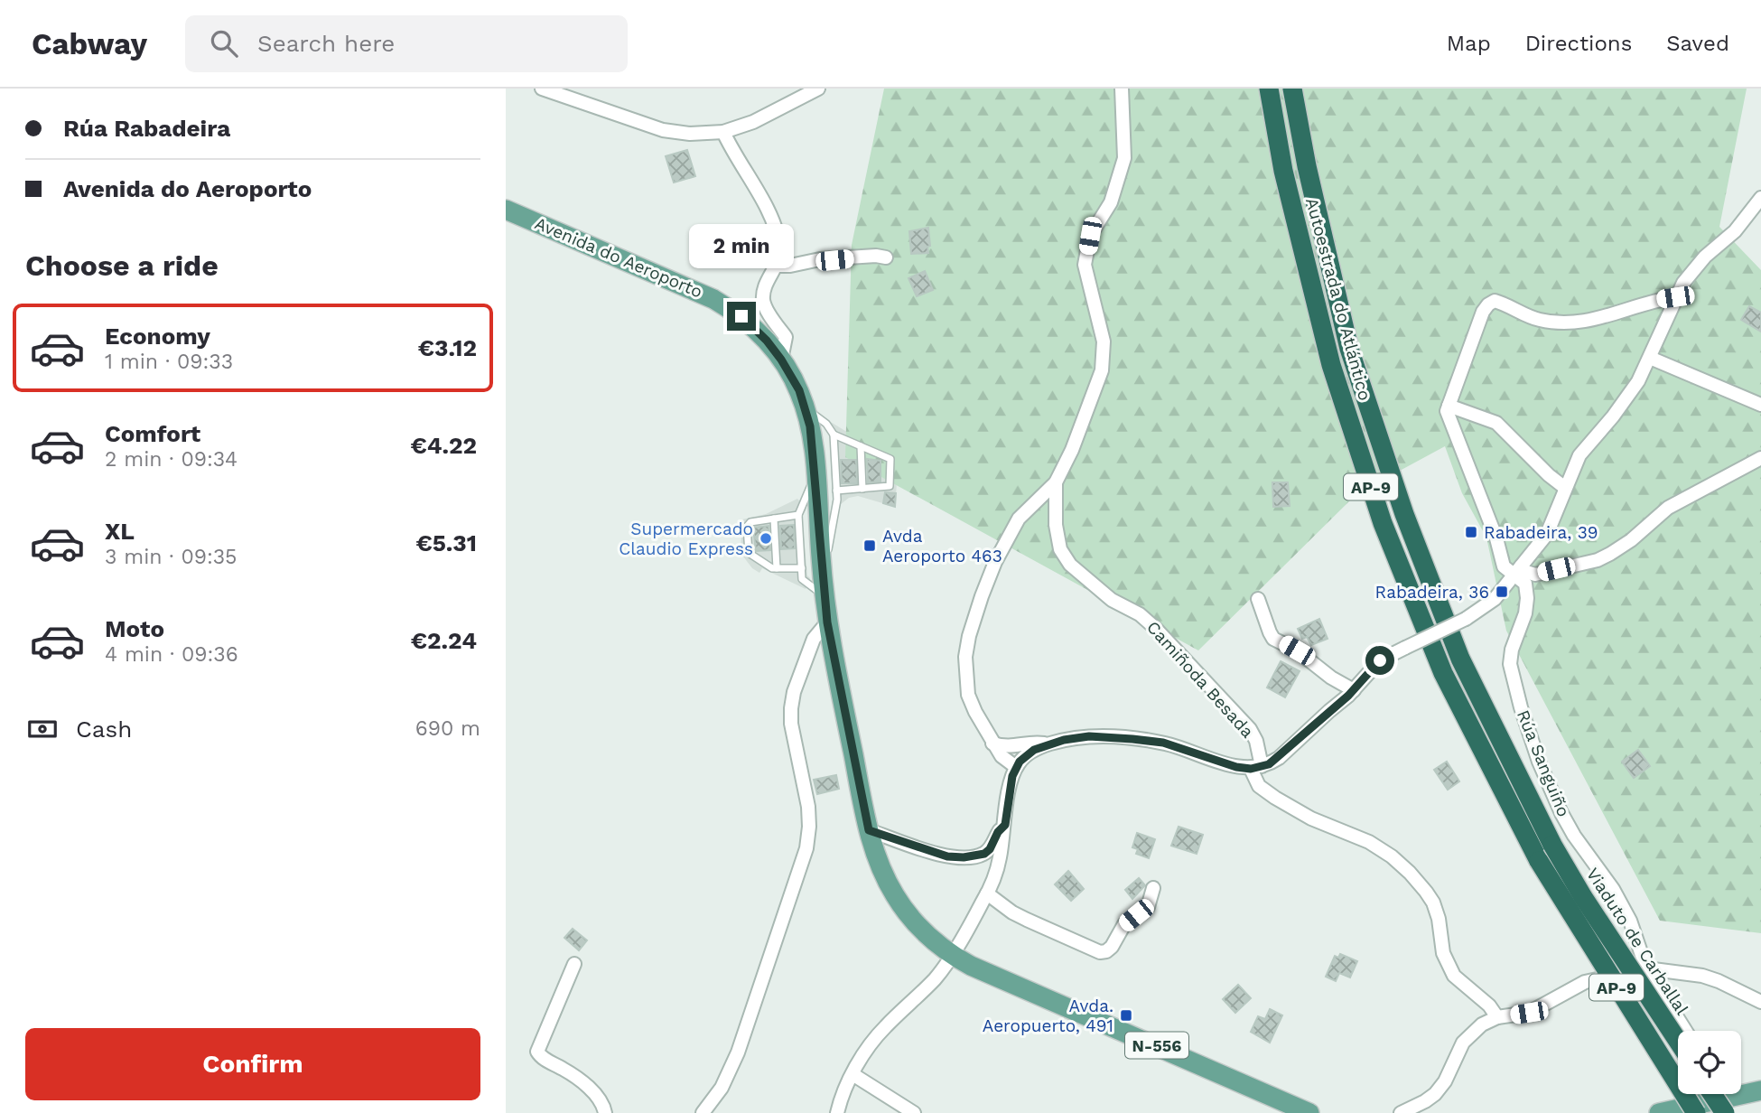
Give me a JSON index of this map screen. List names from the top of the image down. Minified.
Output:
{"streets":{"highway":["Autoestrada do Atlántico","AP-9","Viaduto de Carballal"],"main road":["Avenida do Aeroporto","N-556"],"street":["Camiñoda Besada","Rúa Sanguiño"]},"crossings":[["Autoestrada do Atlántico","Viaduto de Carballal"]],"places":{"transit":["Rabadeira, 39","Avda Aeroporto 463","Rabadeira, 36","Avda. Aeropuerto, 491"],"other":["Supermercado Claudio Express"]},"page":{"header":"Cabway","search":"Search here","nav":["Map","Directions","Saved"],"banner":["Rúa Rabadeira","Avenida do Aeroporto"],"bubble":"2 min","heading":"Choose a ride","list":[{"name":"Economy","note":"1 min · 09:33","value":"€3.12"},{"name":"Comfort","note":"2 min · 09:34","value":"€4.22"},{"name":"XL","note":"3 min · 09:35","value":"€5.31"},{"name":"Moto","note":"4 min · 09:36","value":"€2.24"}],"pay":["Cash","690 m"],"buttons":"Confirm"}}
